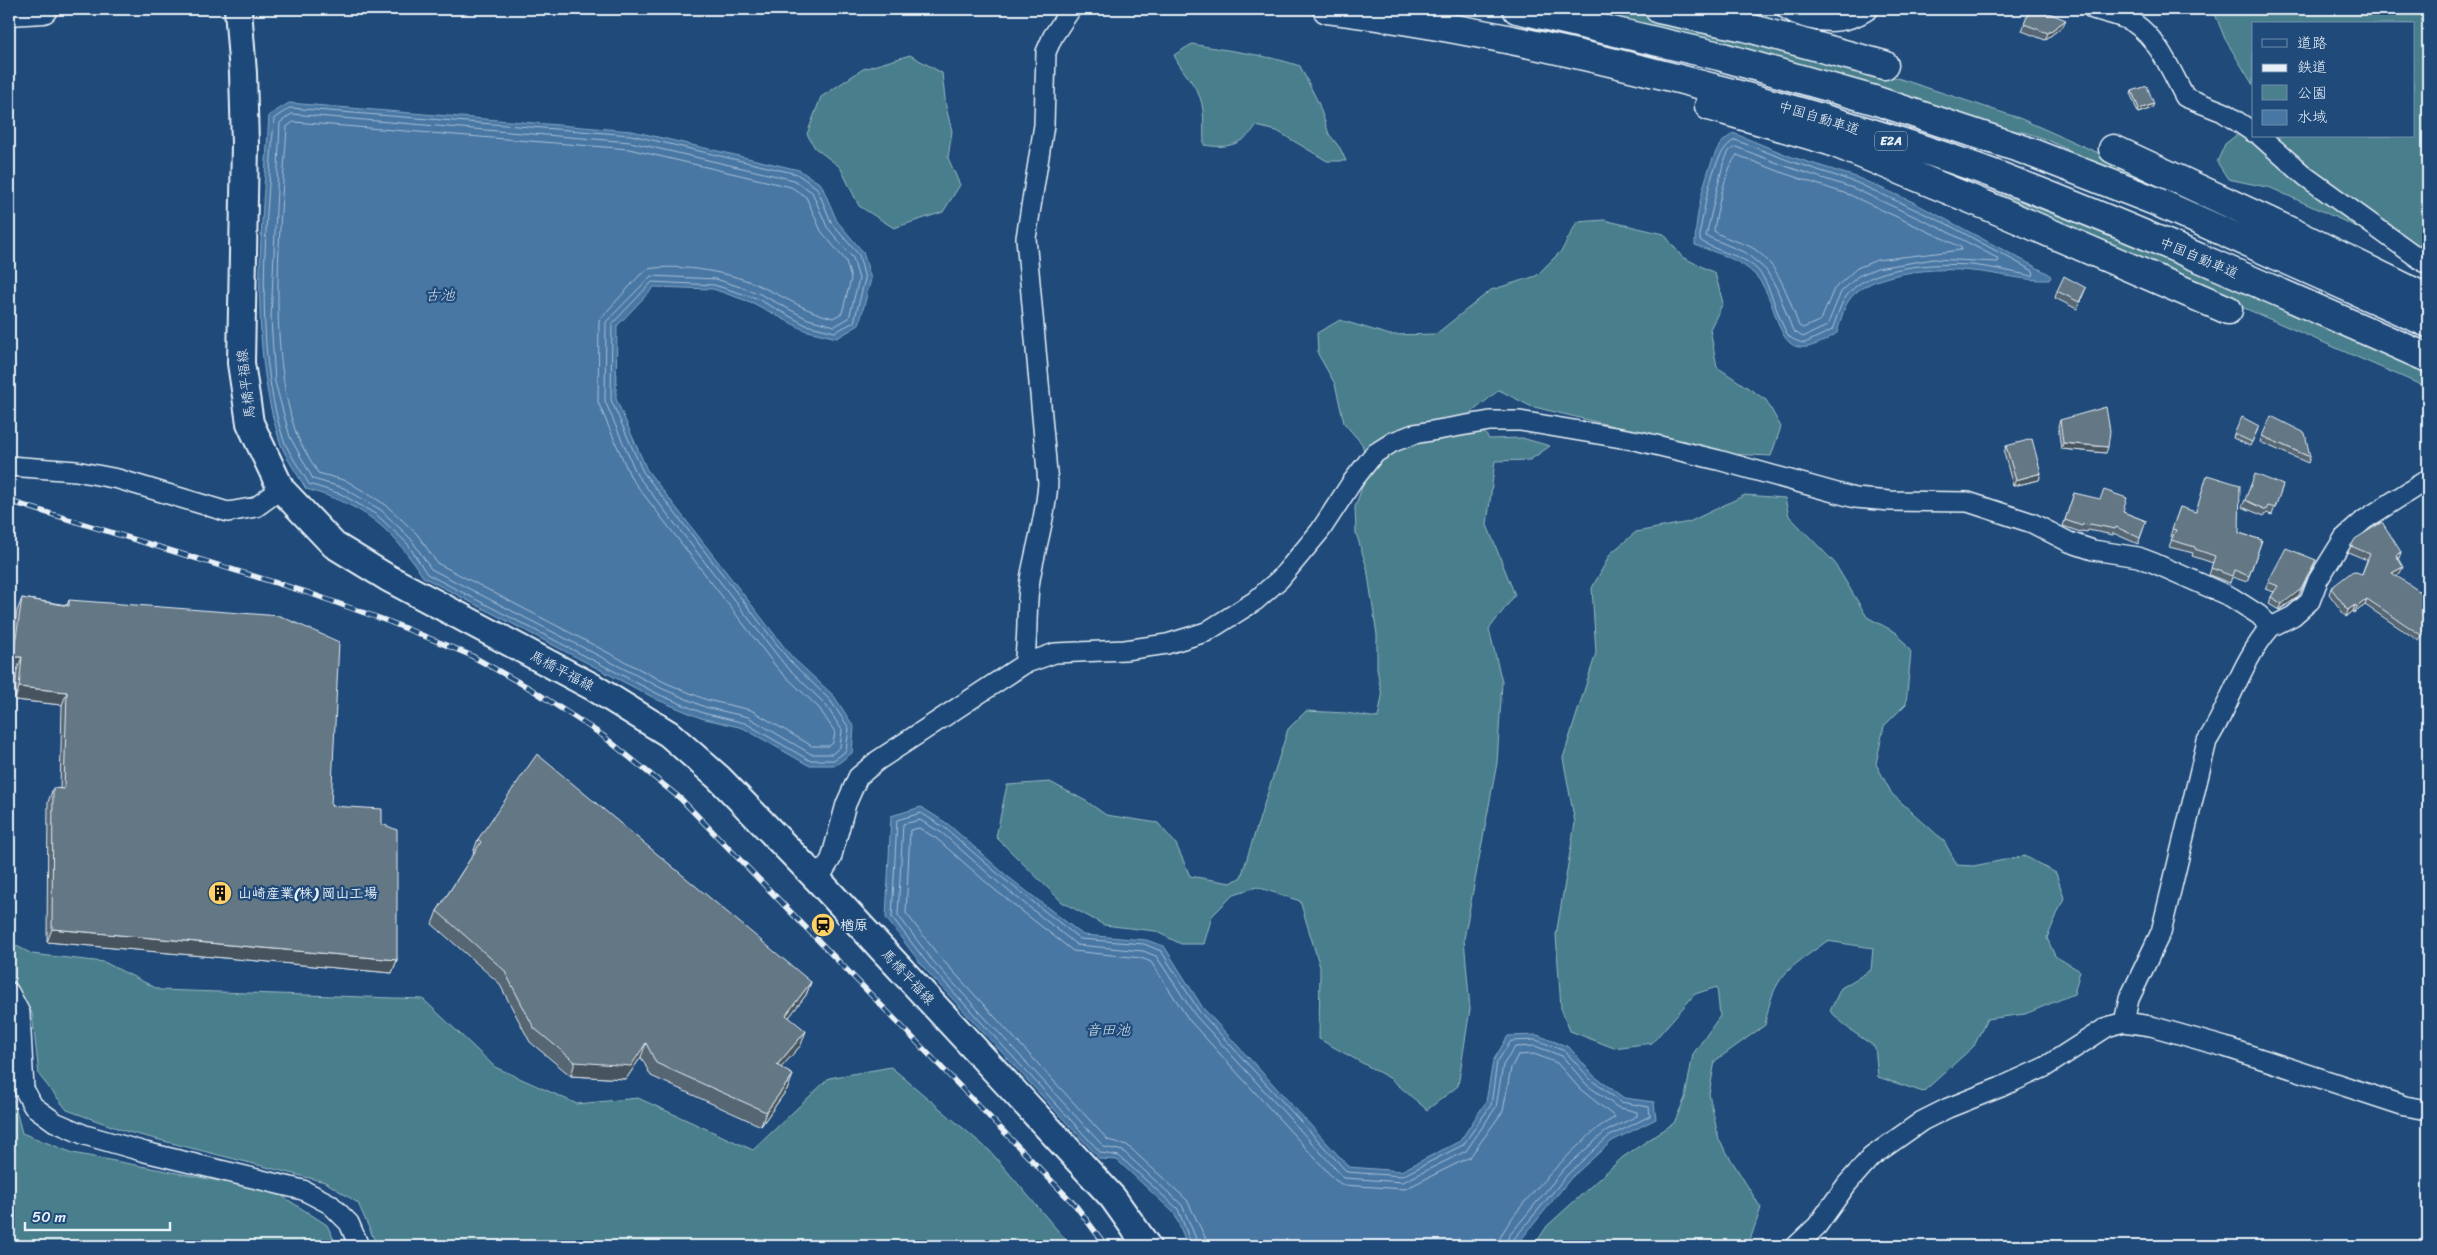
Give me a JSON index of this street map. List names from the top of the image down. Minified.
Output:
{"streets":{"highway":["中国自動車道","E2A"],"main road":["馬橋平福線"]},"water":["古池","音田池"],"places":{"building":["山崎産業(株) 岡山工場"],"station":["楢原"]},"legend":["道路","鉄道","公園","水域"],"scale_bar":"50 m"}
